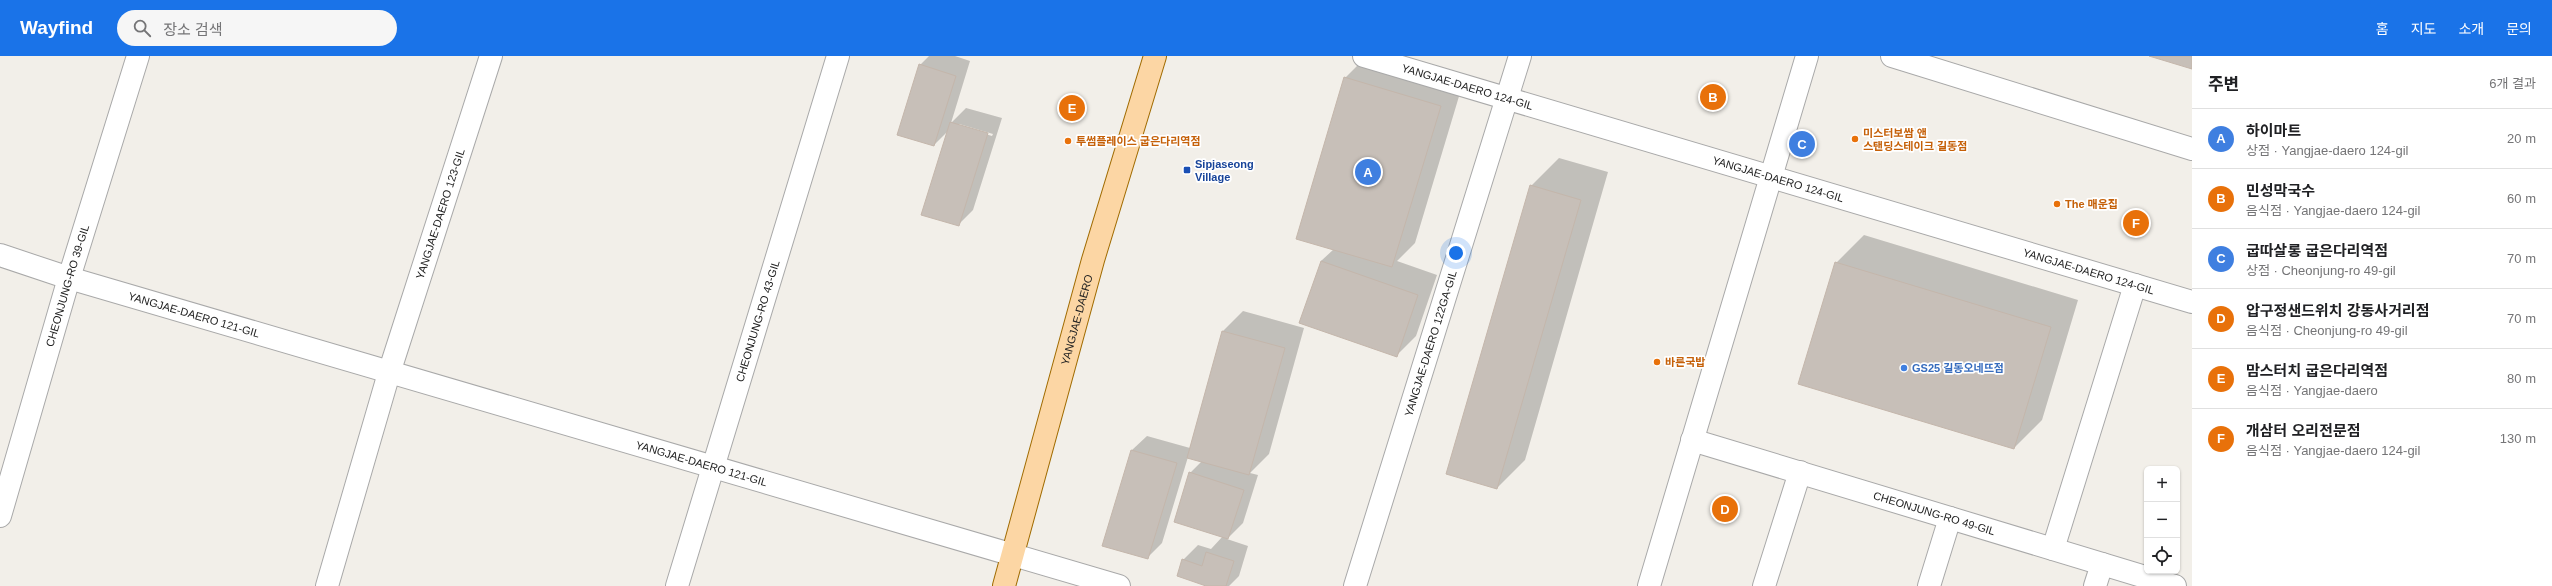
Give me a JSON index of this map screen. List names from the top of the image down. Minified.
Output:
{"streets":{"main road":["YANGJAE-DAERO"],"street":["YANGJAE-DAERO 124-GIL","YANGJAE-DAERO 123-GIL","CHEONJUNG-RO 39-GIL","YANGJAE-DAERO 121-GIL","CHEONJUNG-RO 43-GIL","YANGJAE-DAERO 122GA-GIL","CHEONJUNG-RO 49-GIL"]},"crossings":[["YANGJAE-DAERO 124-GIL","YANGJAE-DAERO 122GA-GIL"],["YANGJAE-DAERO 123-GIL","YANGJAE-DAERO 121-GIL"],["CHEONJUNG-RO 39-GIL","YANGJAE-DAERO 121-GIL"],["YANGJAE-DAERO 121-GIL","YANGJAE-DAERO"],["YANGJAE-DAERO 121-GIL","CHEONJUNG-RO 43-GIL"]],"places":{"other":["미스터보쌈 앤 스탠딩스테이크 길동점","투썸플레이스 굽은다리역점","The 매운집","바른국밥","GS25 길동오네뜨점"],"transit":["Sipjaseong Village"]},"page":{"header":"Wayfind","search":"장소 검색","nav":["홈","지도","소개","문의"],"heading":["주변","6개 결과"],"pins":["B","E","C","A","F","D"],"list":[{"mark":"A","name":"하이마트","note":"상점 · Yangjae-daero 124-gil","value":"20 m"},{"mark":"B","name":"민성막국수","note":"음식점 · Yangjae-daero 124-gil","value":"60 m"},{"mark":"C","name":"굽따살롱 굽은다리역점","note":"상점 · Cheonjung-ro 49-gil","value":"70 m"},{"mark":"D","name":"압구정샌드위치 강동사거리점","note":"음식점 · Cheonjung-ro 49-gil","value":"70 m"},{"mark":"E","name":"맘스터치 굽은다리역점","note":"음식점 · Yangjae-daero","value":"80 m"},{"mark":"F","name":"개삼터 오리전문점","note":"음식점 · Yangjae-daero 124-gil","value":"130 m"}],"map_buttons":["+","−"]}}
